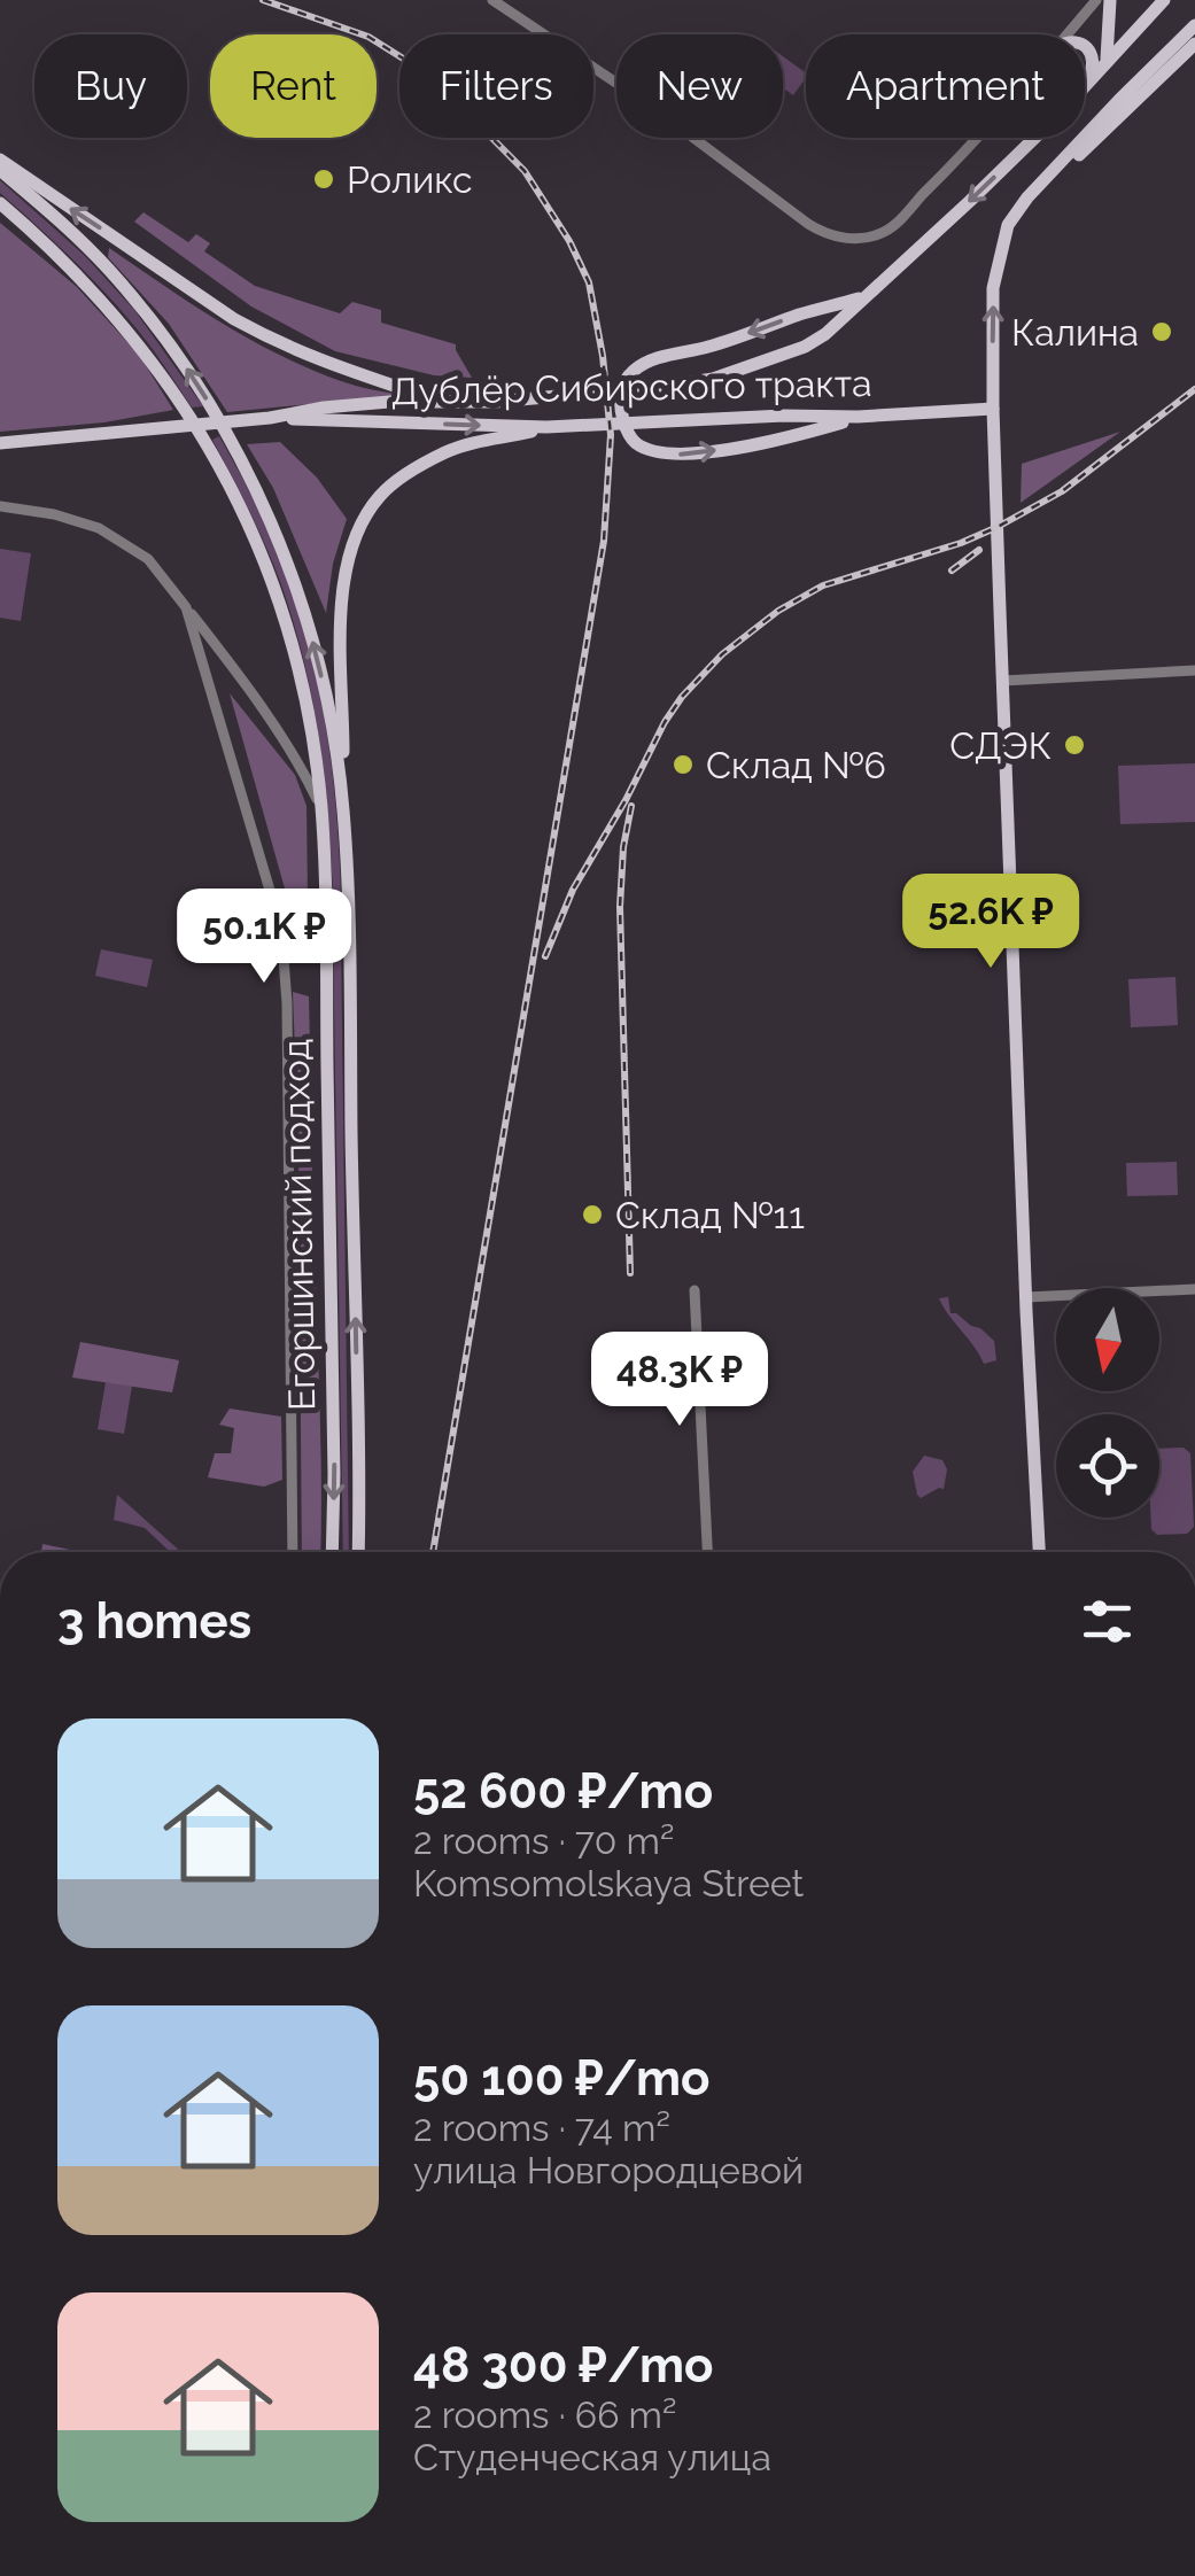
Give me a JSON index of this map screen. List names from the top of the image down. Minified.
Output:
{"streets":{"main road":["Дублёр Сибирского тракта","Егоршинский подход"]},"places":["Роликс","Калина","СДЭК","Склад №6","Склад №11"],"north":"bottom","page":{"chip":["Buy","Rent","Filters","New","Apartment"],"price":["52.6K ₽","50.1K ₽","48.3K ₽"],"heading":"3 homes","list":[{"name":"52 600 ₽/mo","note":"2 rooms · 70 m² · Komsomolskaya Street"},{"name":"50 100 ₽/mo","note":"2 rooms · 74 m² · улица Новгородцевой"},{"name":"48 300 ₽/mo","note":"2 rooms · 66 m² · Студенческая улица"}]}}
